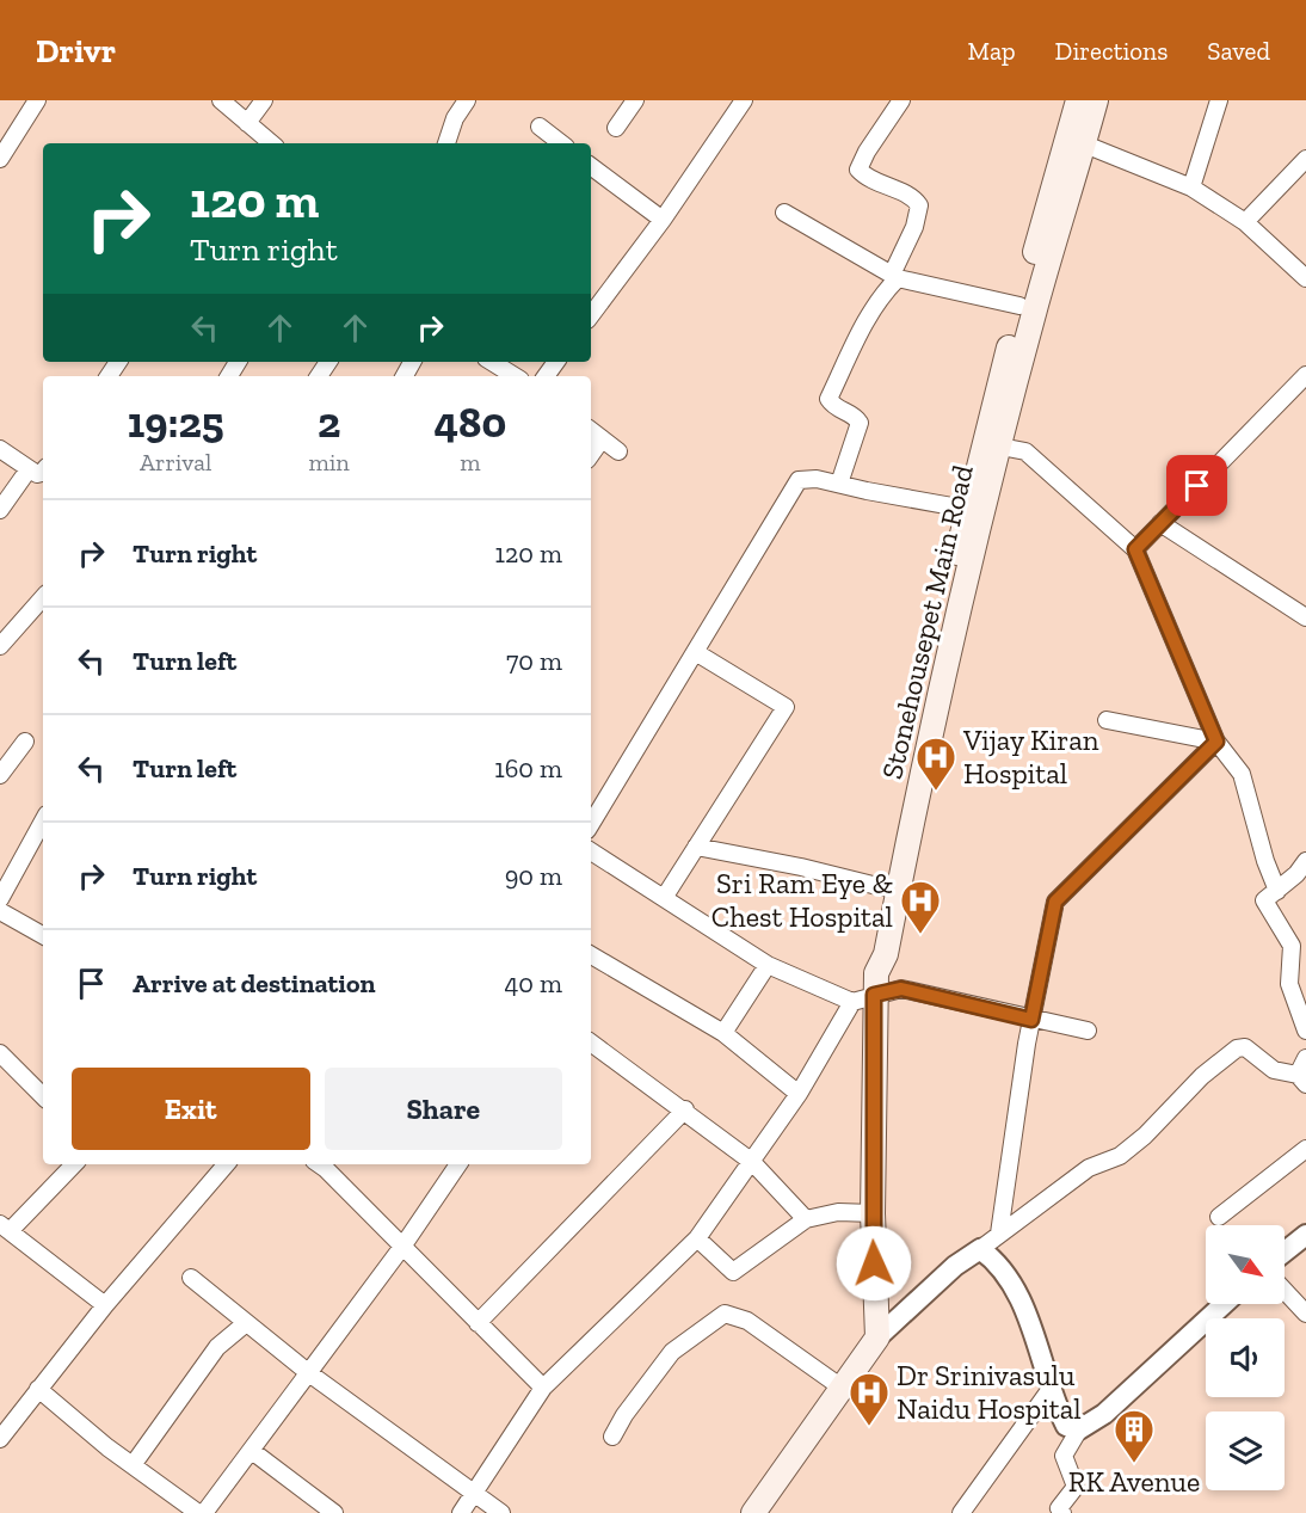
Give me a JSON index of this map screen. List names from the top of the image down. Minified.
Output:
{"streets":{"main road":["Stonehousepet Main Road"]},"places":{"hospital":["Vijay Kiran Hospital","Sri Ram Eye & Chest Hospital","Dr Srinivasulu Naidu Hospital"],"building":["RK Avenue"]},"north":"bottom right","page":{"header":"Drivr","nav":["Map","Directions","Saved"],"turn":["120 m","Turn right"],"eta":["19:25","Arrival","2","min","480","m"],"list":[{"name":"Turn right","value":"120 m"},{"name":"Turn left","value":"70 m"},{"name":"Turn left","value":"160 m"},{"name":"Turn right","value":"90 m"},{"name":"Arrive at destination","value":"40 m"}],"buttons":["Exit","Share"]}}
